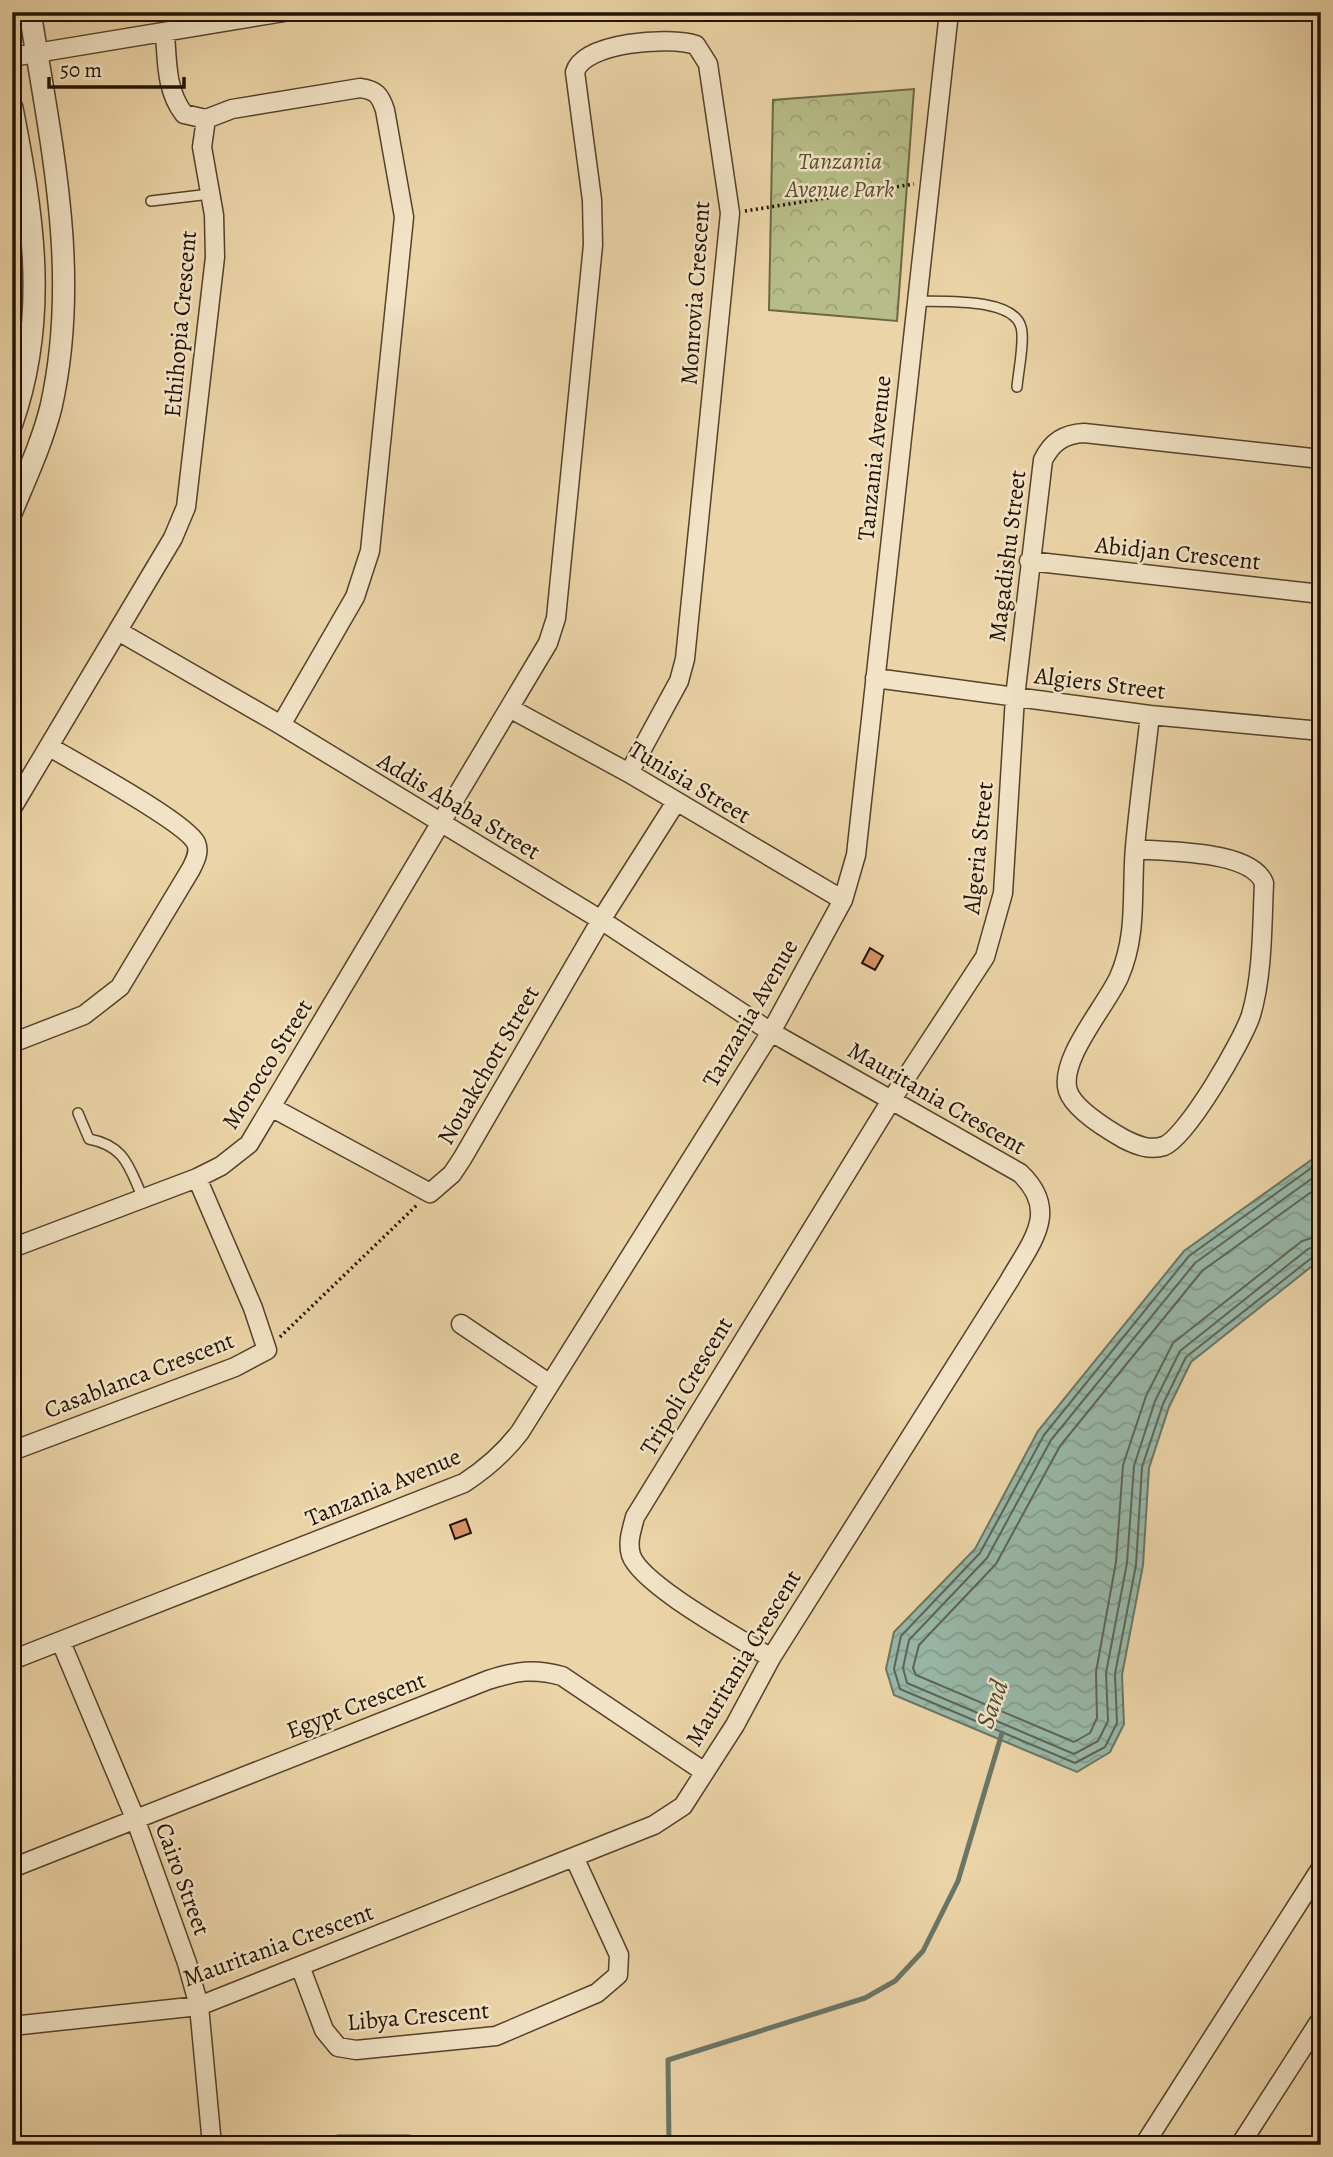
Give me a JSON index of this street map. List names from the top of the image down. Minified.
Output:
{"streets":{"street":["Monrovia Crescent","Ethihopia Crescent","Tanzania Avenue","Abidjan Crescent","Magadishu Street","Algiers Street","Tunisia Street","Addis Ababa Street","Algeria Street","Morocco Street","Nouakchott Street","Mauritania Crescent","Casablanca Crescent","Tripoli Crescent","Egypt Crescent","Cairo Street","Libya Crescent"]},"crossings":[["Monrovia Crescent","Tunisia Street"],["Monrovia Crescent","Morocco Street"],["Ethihopia Crescent","Addis Ababa Street"],["Tanzania Avenue","Algiers Street"],["Tanzania Avenue","Tunisia Street"],["Tanzania Avenue","Addis Ababa Street"],["Tanzania Avenue","Mauritania Crescent"],["Tanzania Avenue","Cairo Street"],["Abidjan Crescent","Magadishu Street"],["Magadishu Street","Algiers Street"],["Magadishu Street","Algeria Street"],["Algiers Street","Algeria Street"],["Tunisia Street","Morocco Street"],["Tunisia Street","Nouakchott Street"],["Addis Ababa Street","Morocco Street"],["Addis Ababa Street","Nouakchott Street"],["Addis Ababa Street","Mauritania Crescent"],["Algeria Street","Mauritania Crescent"],["Algeria Street","Tripoli Crescent"],["Morocco Street","Casablanca Crescent"],["Mauritania Crescent","Tripoli Crescent"],["Mauritania Crescent","Egypt Crescent"],["Mauritania Crescent","Cairo Street"],["Mauritania Crescent","Libya Crescent"],["Egypt Crescent","Cairo Street"]],"water":["Sand"],"parks":["Tanzania Avenue Park"],"scale_bar":"50 m"}
